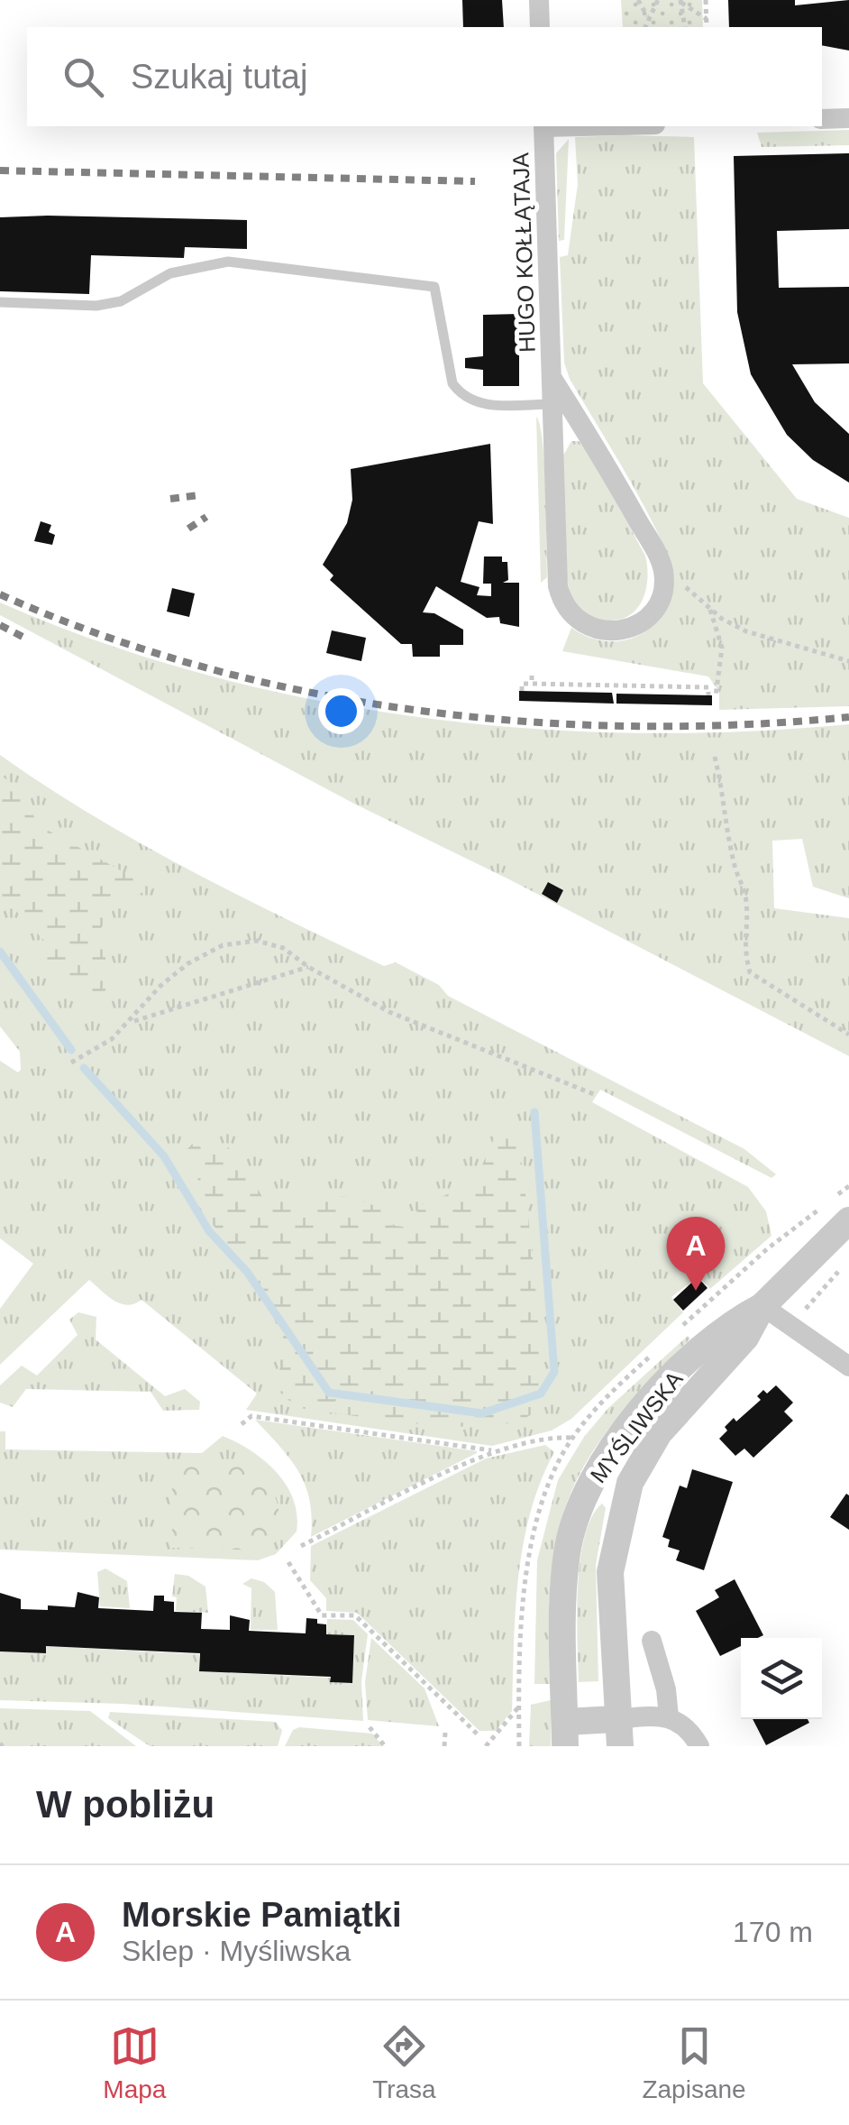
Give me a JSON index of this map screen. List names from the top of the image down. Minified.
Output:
{"streets":{"street":["HUGO KOŁŁĄTAJA","MYŚLIWSKA"]},"page":{"search":"Szukaj tutaj","pins":"A","heading":"W pobliżu","list":[{"mark":"A","name":"Morskie Pamiątki","note":"Sklep · Myśliwska","value":"170 m"}],"nav":["Mapa","Trasa","Zapisane"]}}
